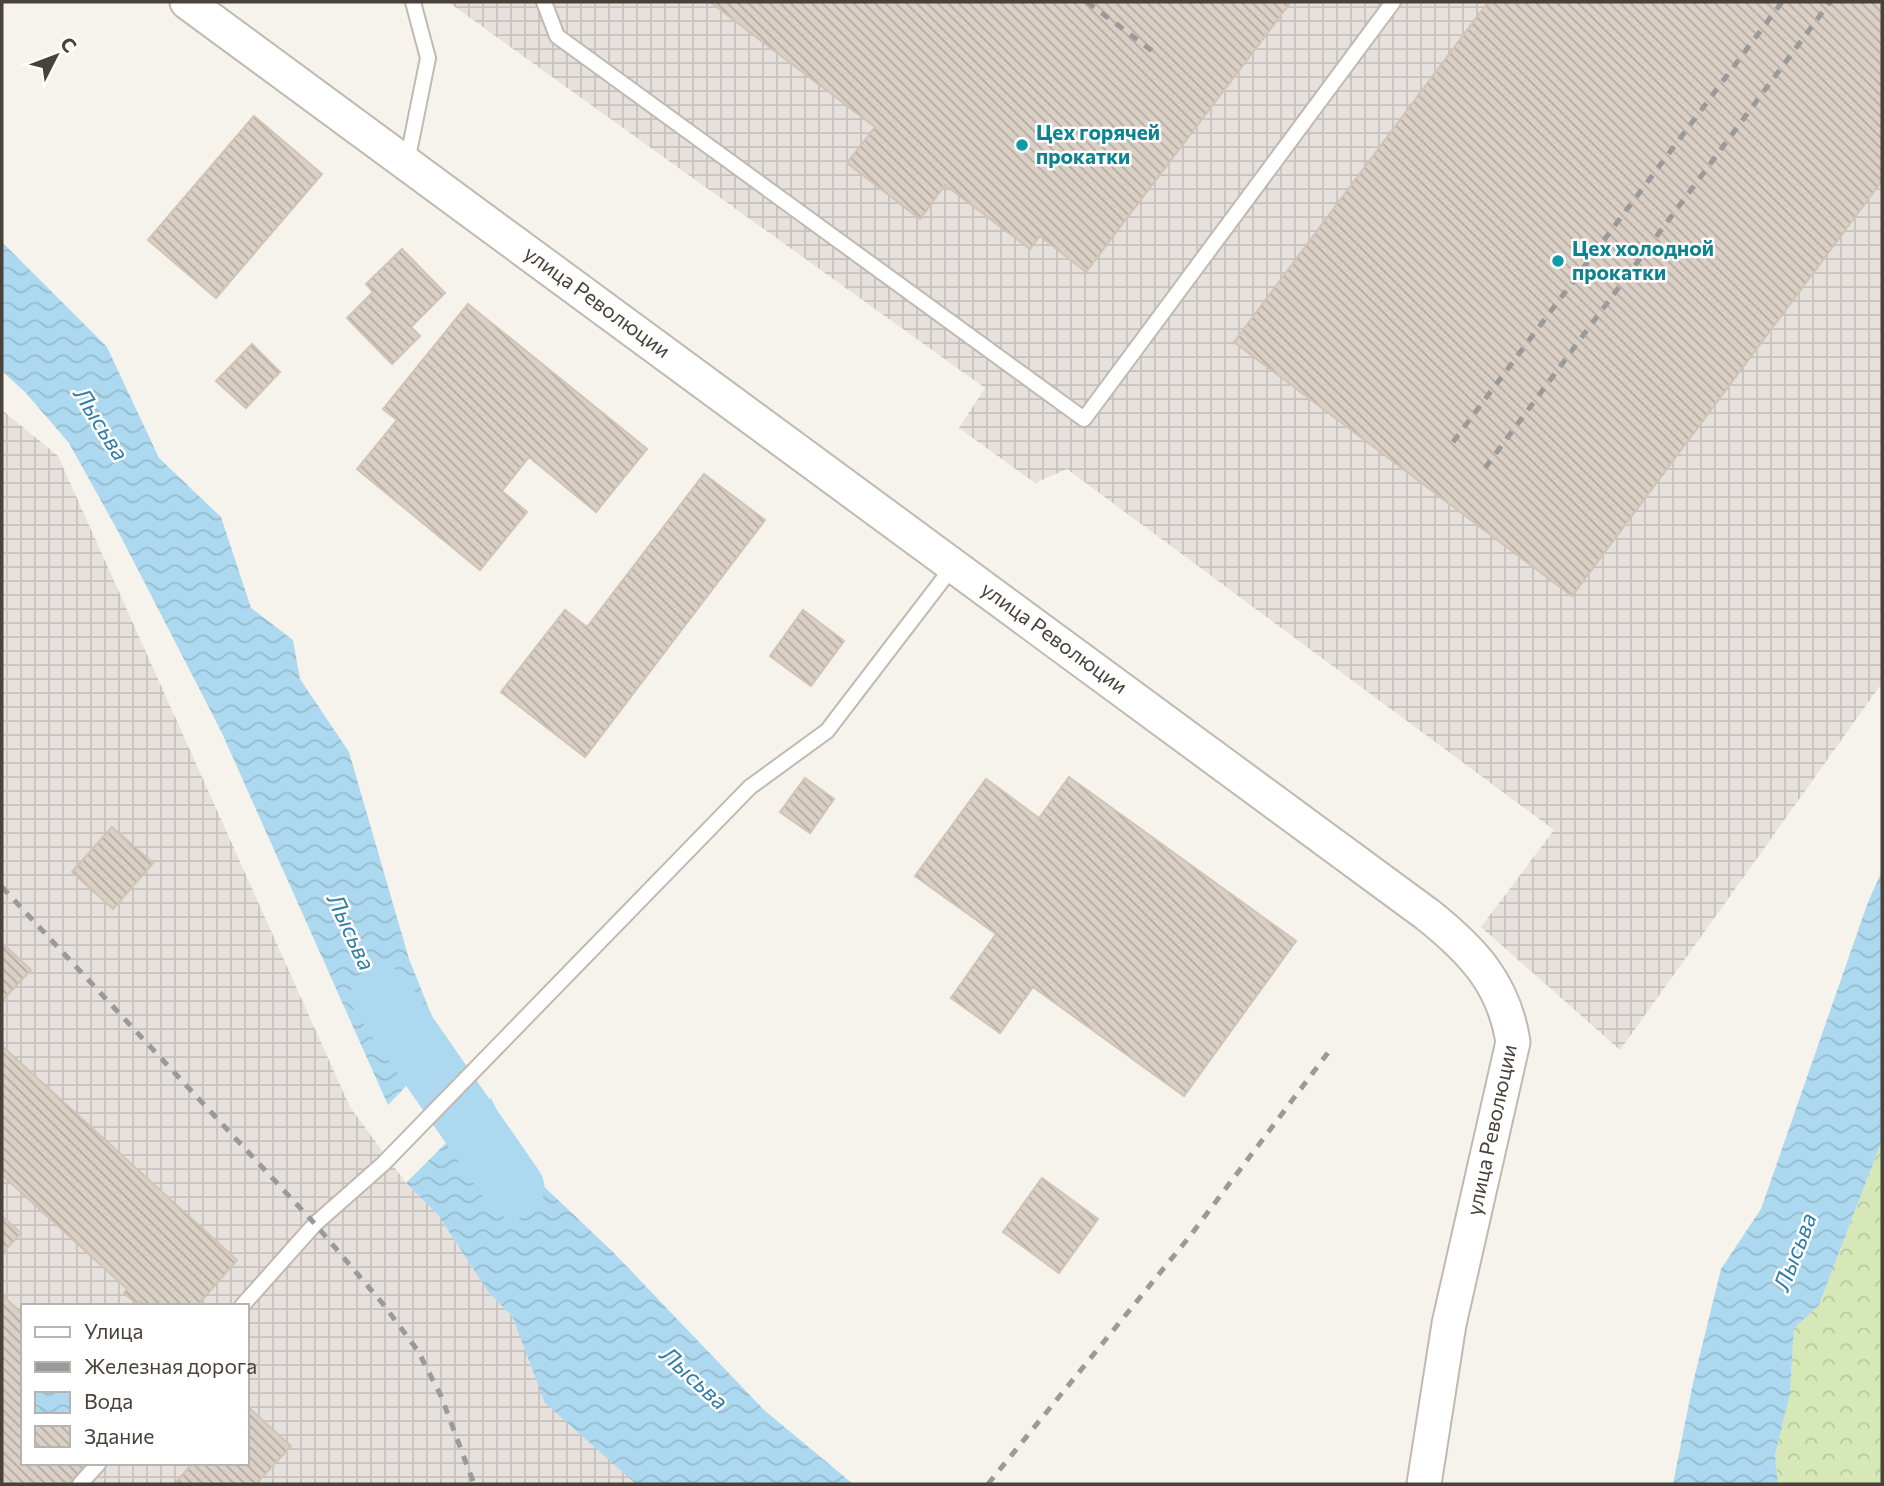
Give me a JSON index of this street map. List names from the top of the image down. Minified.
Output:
{"streets":{"street":["улица Революции"]},"water":["Лысьва"],"places":["Цех горячей прокатки","Цех холодной прокатки"],"legend":["Улица","Железная дорога","Вода","Здание"],"north":"top right"}
